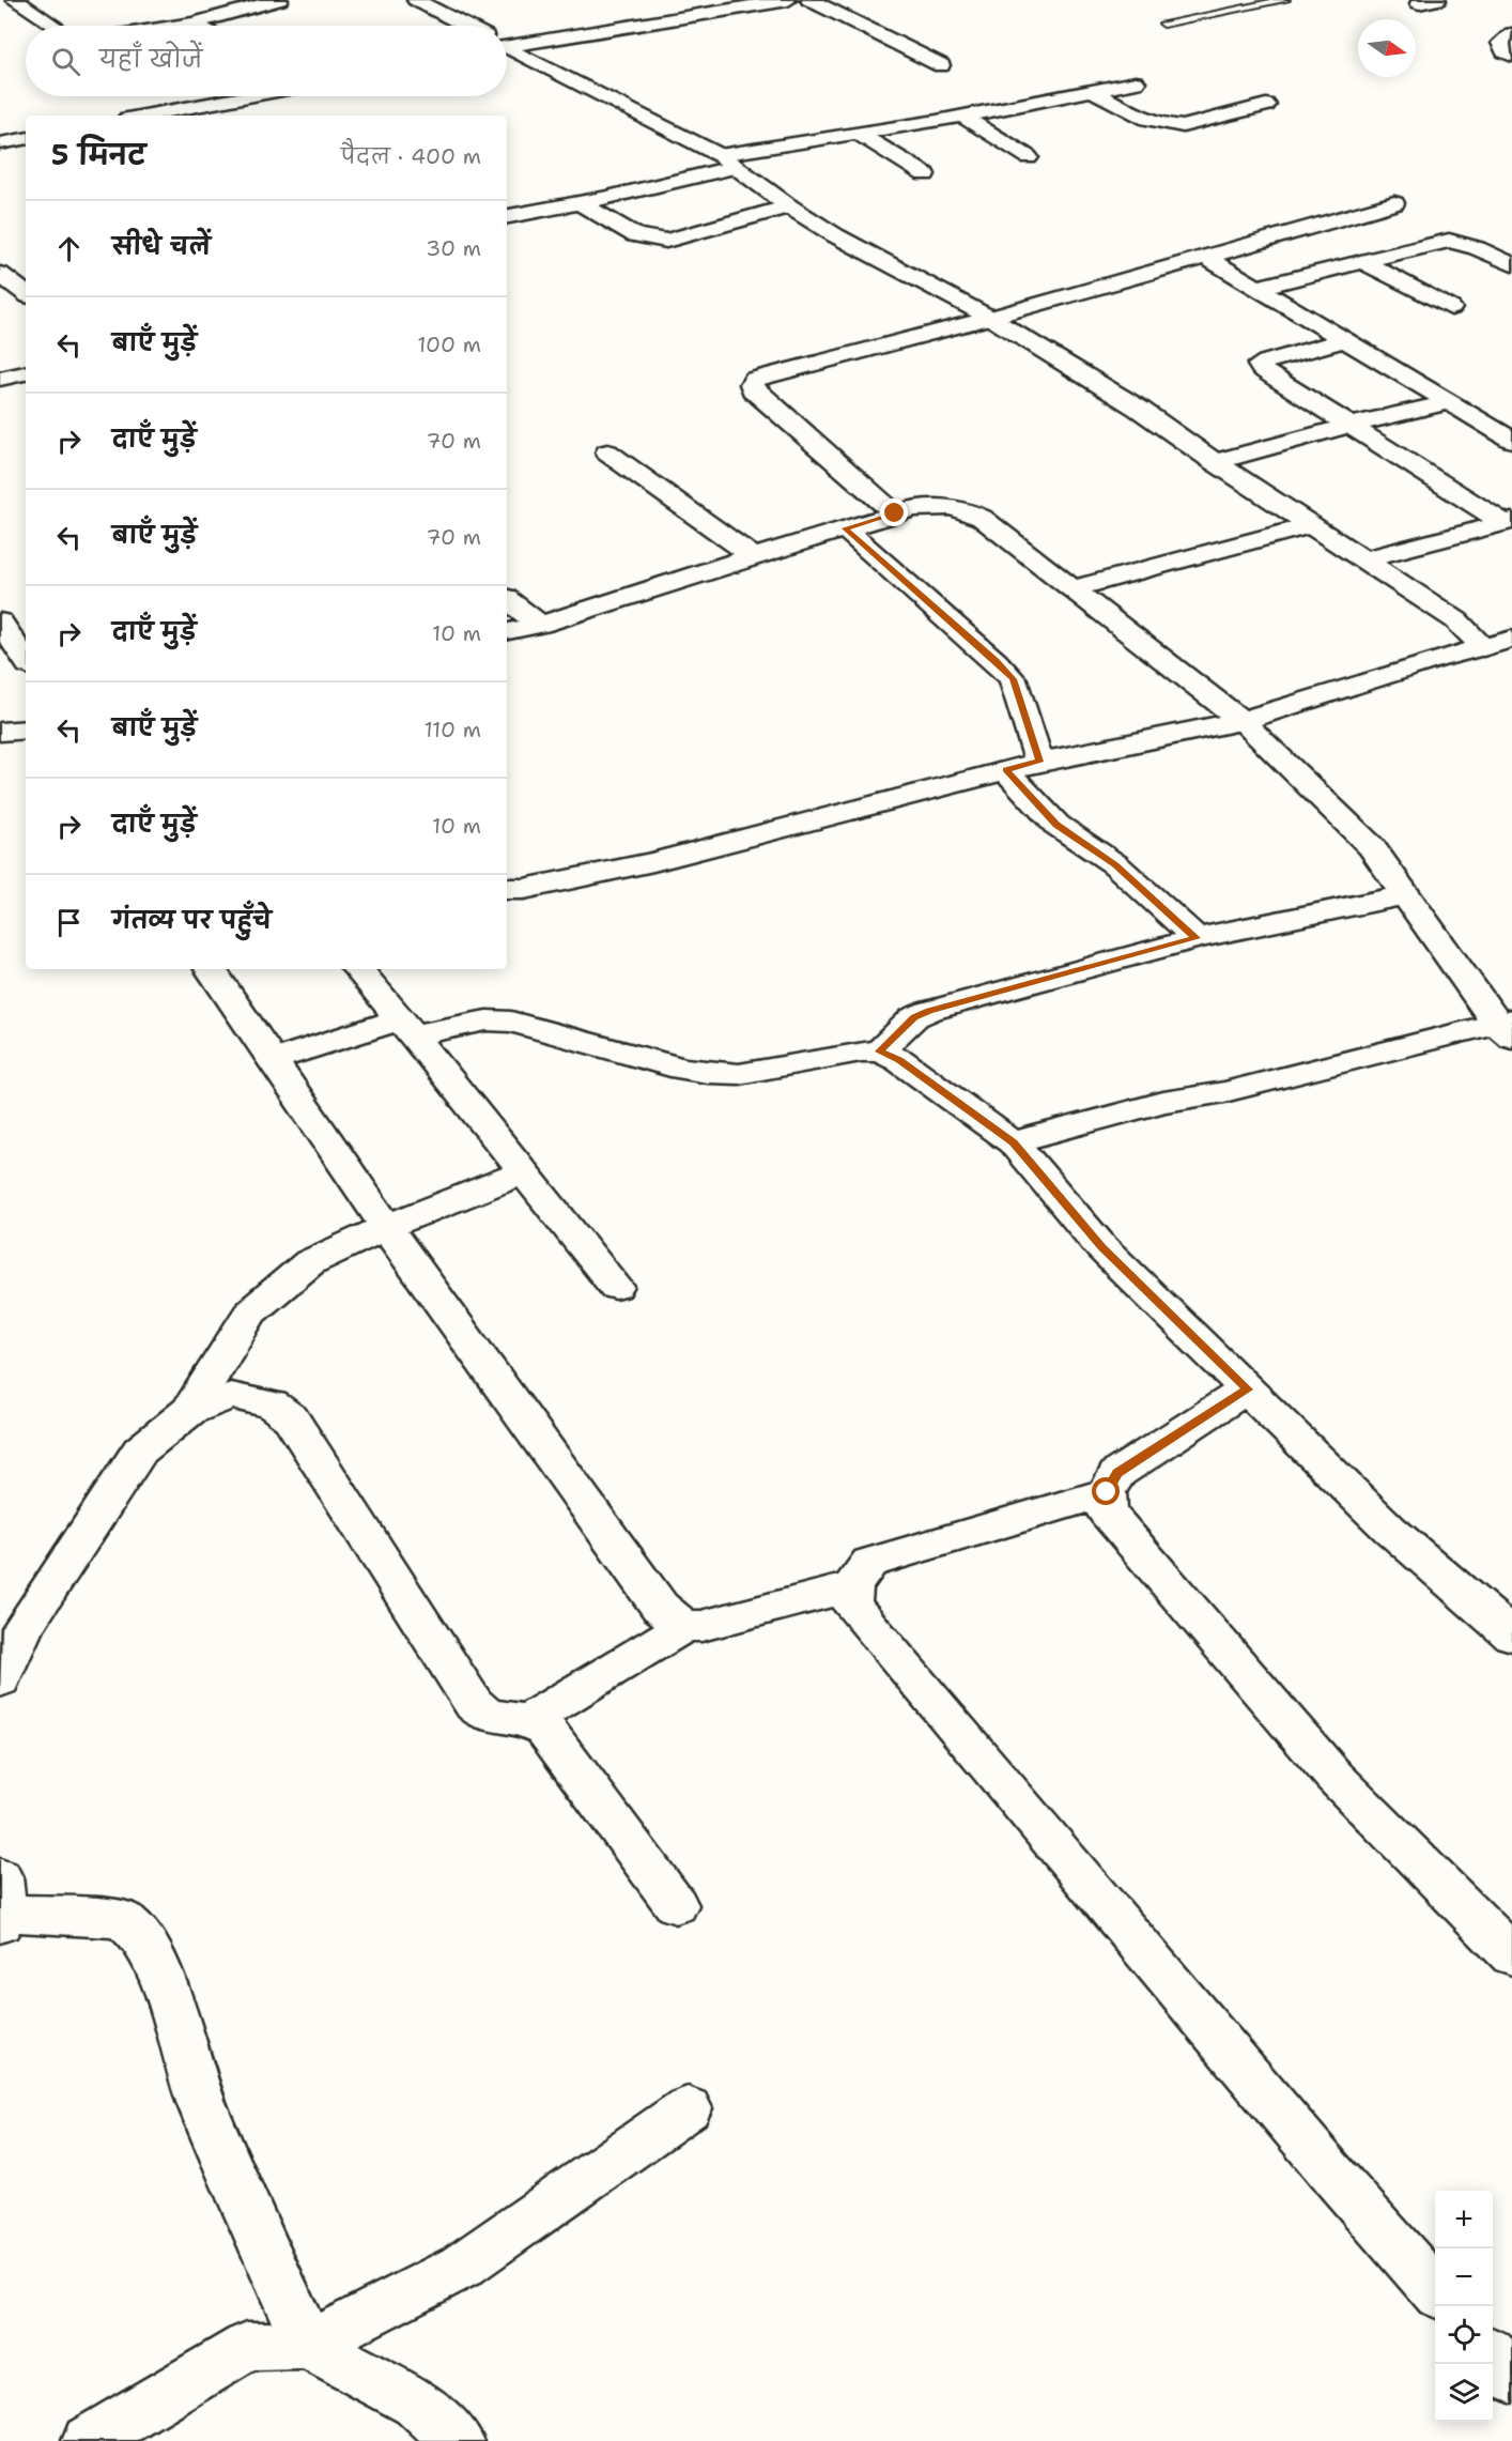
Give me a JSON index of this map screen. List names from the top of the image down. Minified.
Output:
{"north":"right","page":{"search":"यहाँ खोजें","heading":["5 मिनट","पैदल · 400 m"],"list":[["सीधे चलें","30 m"],["बाएँ मुड़ें","100 m"],["दाएँ मुड़ें","70 m"],["बाएँ मुड़ें","70 m"],["दाएँ मुड़ें","10 m"],["बाएँ मुड़ें","110 m"],["दाएँ मुड़ें","10 m"],"गंतव्य पर पहुँचे"],"map_buttons":["+","−"]}}
